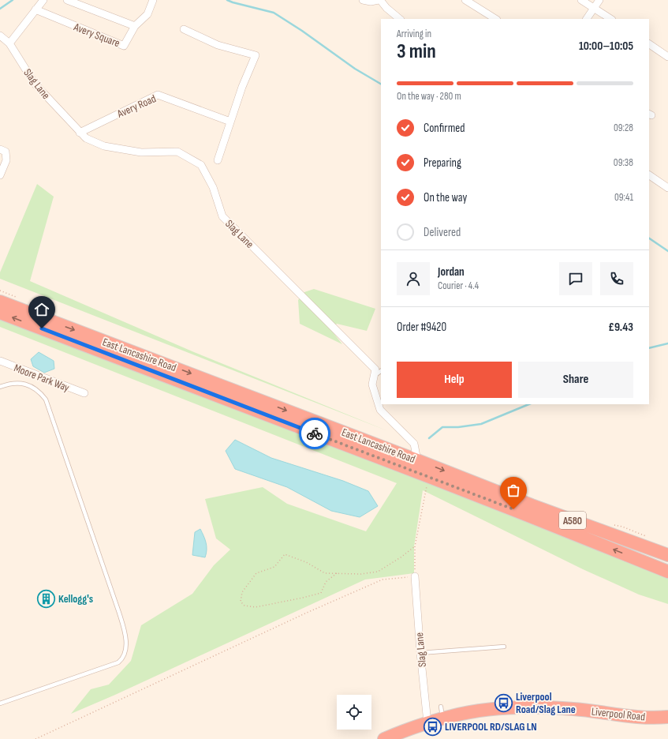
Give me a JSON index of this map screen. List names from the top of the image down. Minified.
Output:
{"streets":{"highway":["East Lancashire Road","A580","Liverpool Road"],"street":["Avery Square","Slag Lane","Avery Road","Moore Park Way"]},"crossings":[["Slag Lane","Avery Road"],["Slag Lane","East Lancashire Road"],["Slag Lane","Liverpool Road"]],"places":{"building":["Kellogg's"],"bus stop":["Liverpool Road/Slag Lane","LIVERPOOL RD/SLAG LN"]},"page":{"heading":["3 min","Arriving in","10:00–10:05"],"panel":["Jordan","Courier · 4.4","Order #9420","£9.43"],"bar":"On the way · 280 m","list":[["Confirmed","09:28"],["Preparing","09:38"],["On the way","09:41"],"Delivered"],"buttons":["Help","Share"]}}
